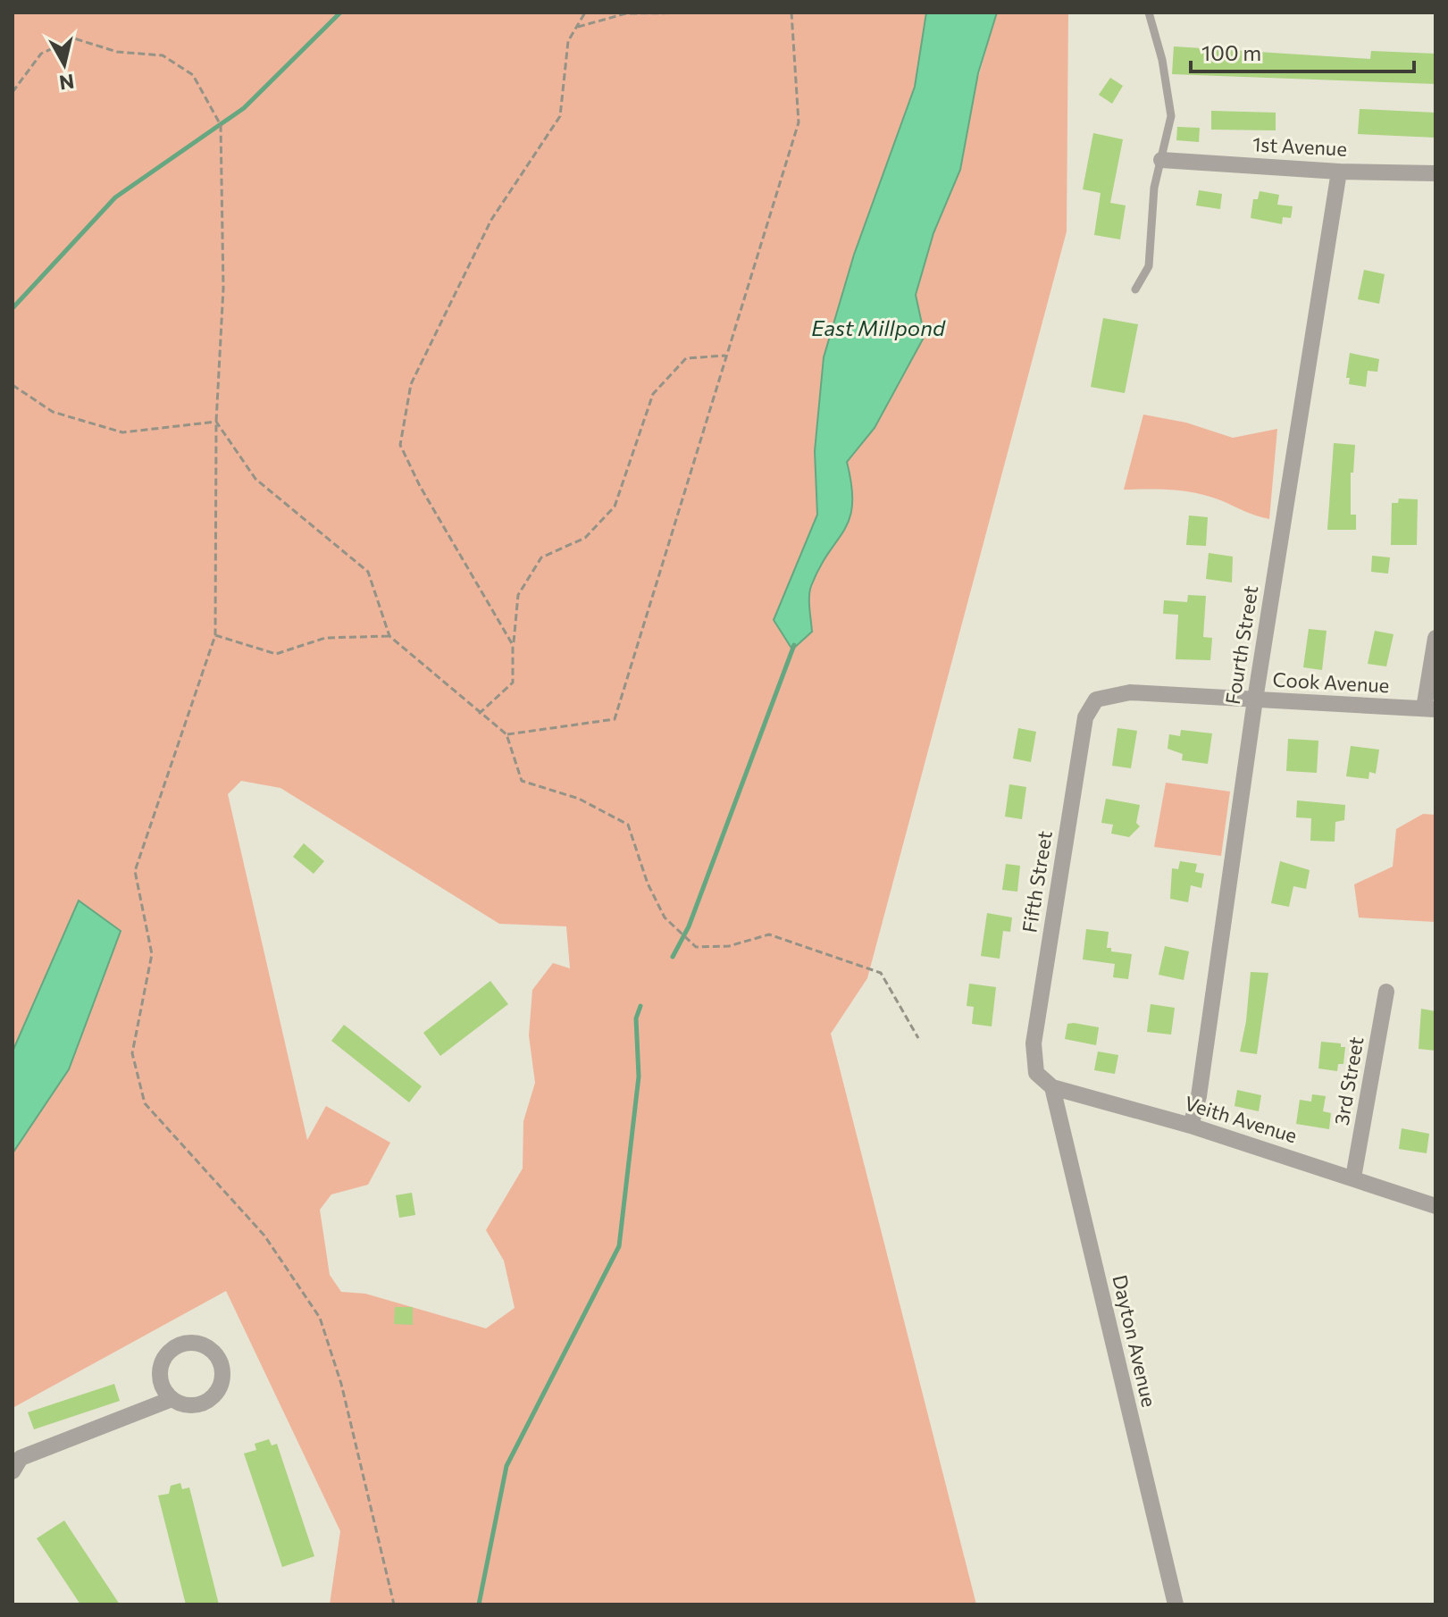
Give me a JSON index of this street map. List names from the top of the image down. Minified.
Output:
{"streets":{"street":["1st Avenue","Fourth Street","Cook Avenue","Fifth Street","3rd Street","Veith Avenue","Dayton Avenue"]},"crossings":[["1st Avenue","Fourth Street"],["Fourth Street","Cook Avenue"],["Fourth Street","Veith Avenue"],["Cook Avenue","Fifth Street"],["Fifth Street","Veith Avenue"],["3rd Street","Veith Avenue"],["Veith Avenue","Dayton Avenue"]],"water":["East Millpond"],"scale_bar":"100 m","north":"bottom"}
